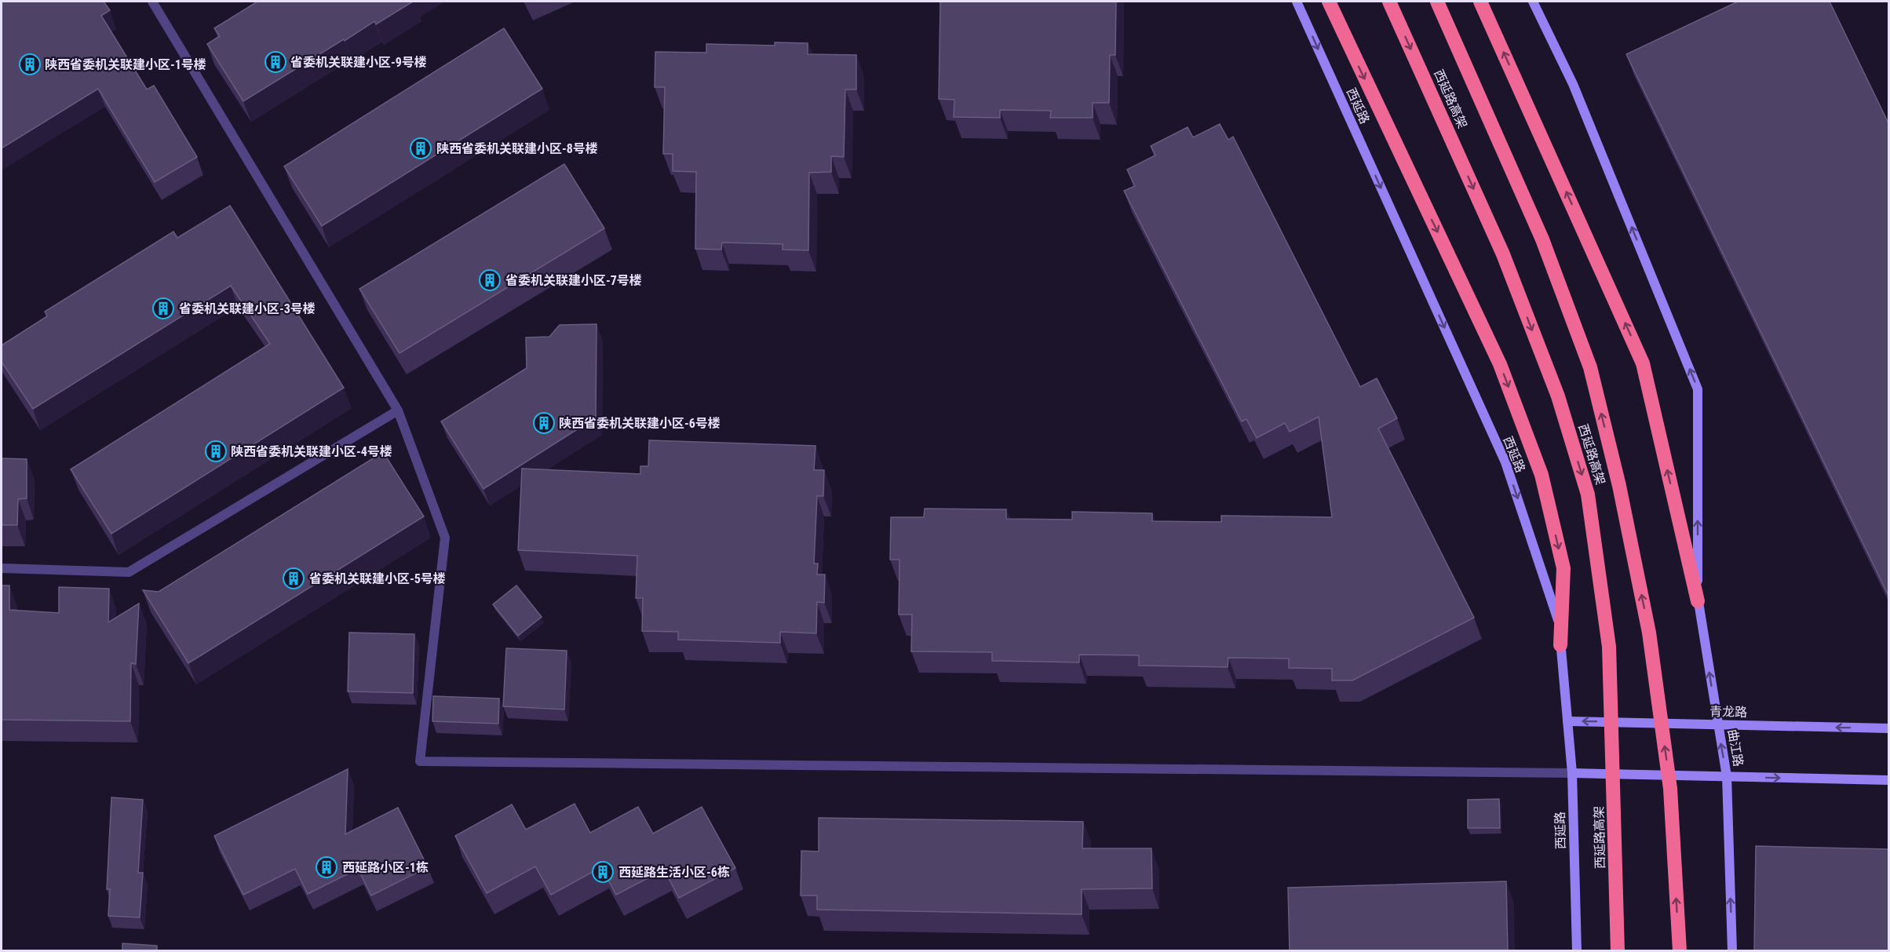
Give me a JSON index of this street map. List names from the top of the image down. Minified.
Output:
{"streets":{"highway":["西延路高架"],"main road":["西延路","青龙路","曲江路"]},"crossings":[["西延路","青龙路"],["青龙路","曲江路"]],"one_way":["西延路","曲江路"],"places":{"building":["省委机关联建小区-9号楼","陕西省委机关联建小区-1号楼","陕西省委机关联建小区-8号楼","省委机关联建小区-7号楼","省委机关联建小区-3号楼","陕西省委机关联建小区-6号楼","陕西省委机关联建小区-4号楼","省委机关联建小区-5号楼","西延路小区-1栋","西延路生活小区-6栋"]}}
